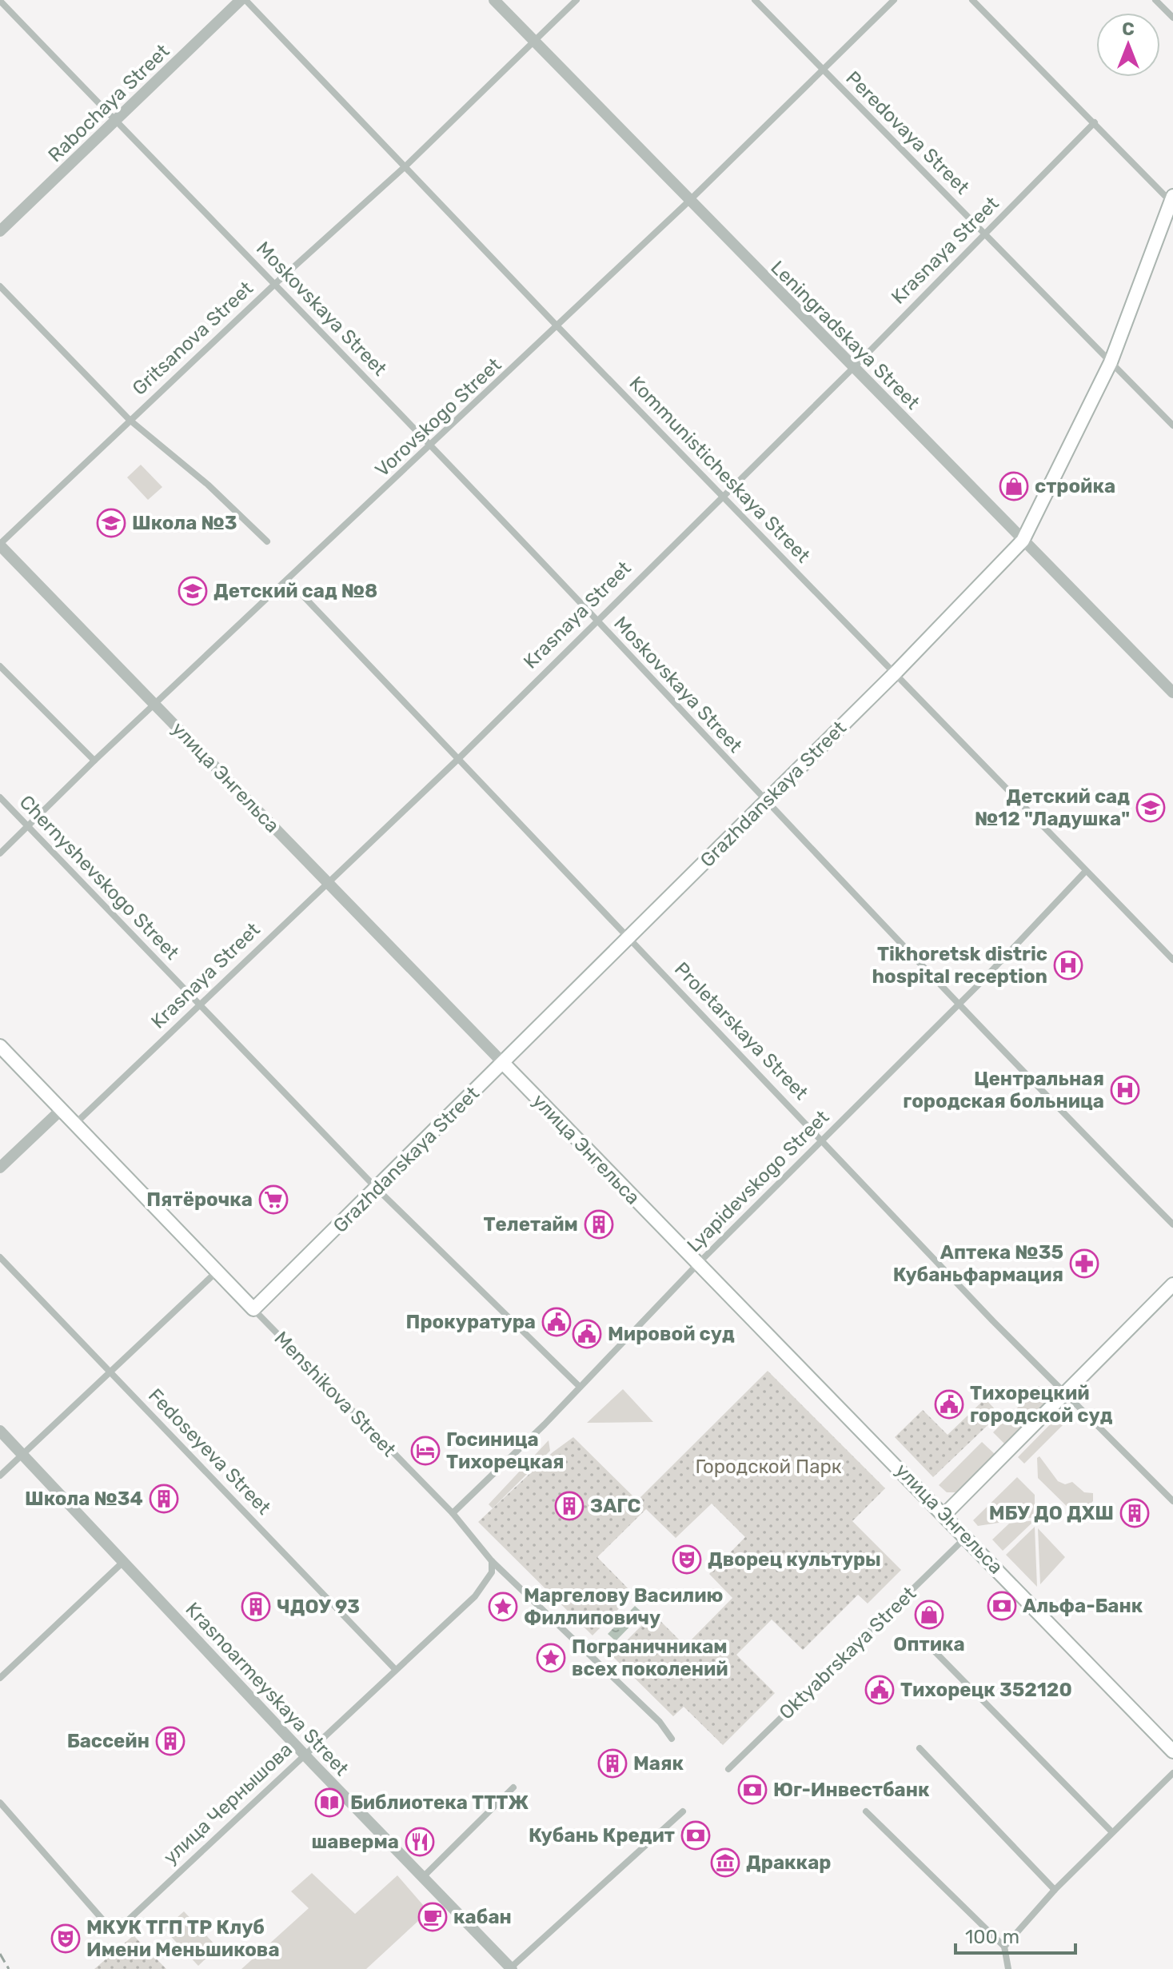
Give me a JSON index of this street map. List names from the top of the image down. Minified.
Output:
{"streets":{"main road":["улица Энгельса","Grazhdanskaya Street","Menshikova Street"],"street":["Rabochaya Street","Peredovaya Street","Krasnaya Street","Moskovskaya Street","Leningradskaya Street","Gritsanova Street","Vorovskogo Street","Kommunisticheskaya Street","Chernyshevskogo Street","Proletarskaya Street","Lyapidevskogo Street","Fedoseyeva Street","Oktyabrskaya Street","Krasnoarmeyskaya Street","улица Чернышова"]},"crossings":[["Rabochaya Street","Moskovskaya Street"],["Rabochaya Street","Kommunisticheskaya Street"],["Peredovaya Street","Krasnaya Street"],["Peredovaya Street","Vorovskogo Street"],["Peredovaya Street","Grazhdanskaya Street"],["Krasnaya Street","Moskovskaya Street"],["Krasnaya Street","Leningradskaya Street"],["Krasnaya Street","Kommunisticheskaya Street"],["Krasnaya Street","улица Энгельса"],["Krasnaya Street","Chernyshevskogo Street"],["Krasnaya Street","Proletarskaya Street"],["Krasnaya Street","Menshikova Street"],["Moskovskaya Street","Gritsanova Street"],["Moskovskaya Street","Vorovskogo Street"],["Moskovskaya Street","Grazhdanskaya Street"],["Moskovskaya Street","Lyapidevskogo Street"],["Leningradskaya Street","Gritsanova Street"],["Leningradskaya Street","Vorovskogo Street"],["Leningradskaya Street","Grazhdanskaya Street"],["Gritsanova Street","Kommunisticheskaya Street"],["Gritsanova Street","улица Энгельса"],["Vorovskogo Street","Kommunisticheskaya Street"],["Vorovskogo Street","улица Энгельса"],["Vorovskogo Street","Chernyshevskogo Street"],["Vorovskogo Street","Proletarskaya Street"],["Kommunisticheskaya Street","Grazhdanskaya Street"],["Kommunisticheskaya Street","Lyapidevskogo Street"],["улица Энгельса","Grazhdanskaya Street"],["улица Энгельса","Lyapidevskogo Street"],["улица Энгельса","Oktyabrskaya Street"],["Grazhdanskaya Street","Chernyshevskogo Street"],["Grazhdanskaya Street","Proletarskaya Street"],["Grazhdanskaya Street","Menshikova Street"],["Chernyshevskogo Street","Lyapidevskogo Street"],["Proletarskaya Street","Lyapidevskogo Street"],["Lyapidevskogo Street","Menshikova Street"],["Menshikova Street","улица Чернышова"],["Fedoseyeva Street","улица Чернышова"],["Krasnoarmeyskaya Street","улица Чернышова"]],"parks":["Городской Парк"],"places":{"shop":["стройка","Оптика"],"school or university":["Школа №3","Детский сад №8","Детский сад №12 \"Ладушка\""],"hospital":["Tikhoretsk distric hospital reception","Центральная городская больница"],"supermarket":["Пятёрочка"],"building":["Телетайм","Школа №34","ЗАГС","МБУ ДО ДХШ","ЧДОУ 93","Бассейн","Маяк"],"pharmacy":["Аптека №35 Кубаньфармация"],"public building":["Прокуратура","Мировой суд","Тихорецкий городской суд","Тихорецк 352120"],"hotel":["Госиница Тихорецкая"],"theatre":["Дворец культуры","МКУК ТГП ТР Клуб Имени Меньшикова"],"bank":["Альфа-Банк","Юг-Инвестбанк","Кубань Кредит"],"place":["Маргелову Василию Филлиповичу","Пограничникам всех поколений"],"library":["Библиотека ТТТЖ"],"restaurant":["шаверма"],"museum":["Драккар"],"cafe":["кабан"]},"scale_bar":"100 m","north":"top"}
